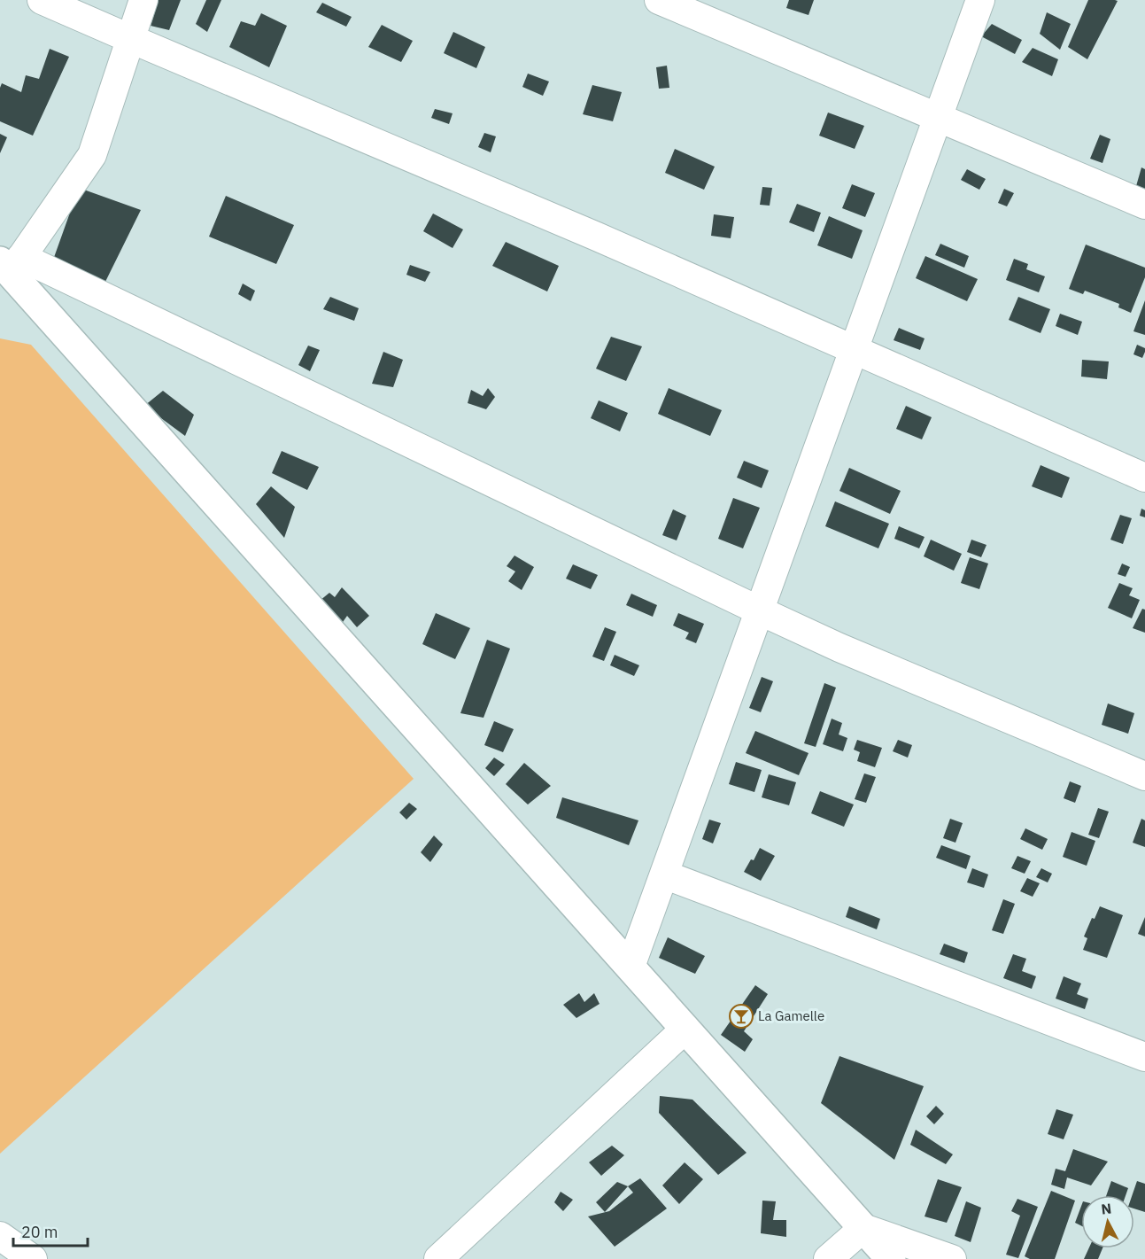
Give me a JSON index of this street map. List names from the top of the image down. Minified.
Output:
{"places":{"bar":["La Gamelle"]},"scale_bar":"20 m","north":"top"}
